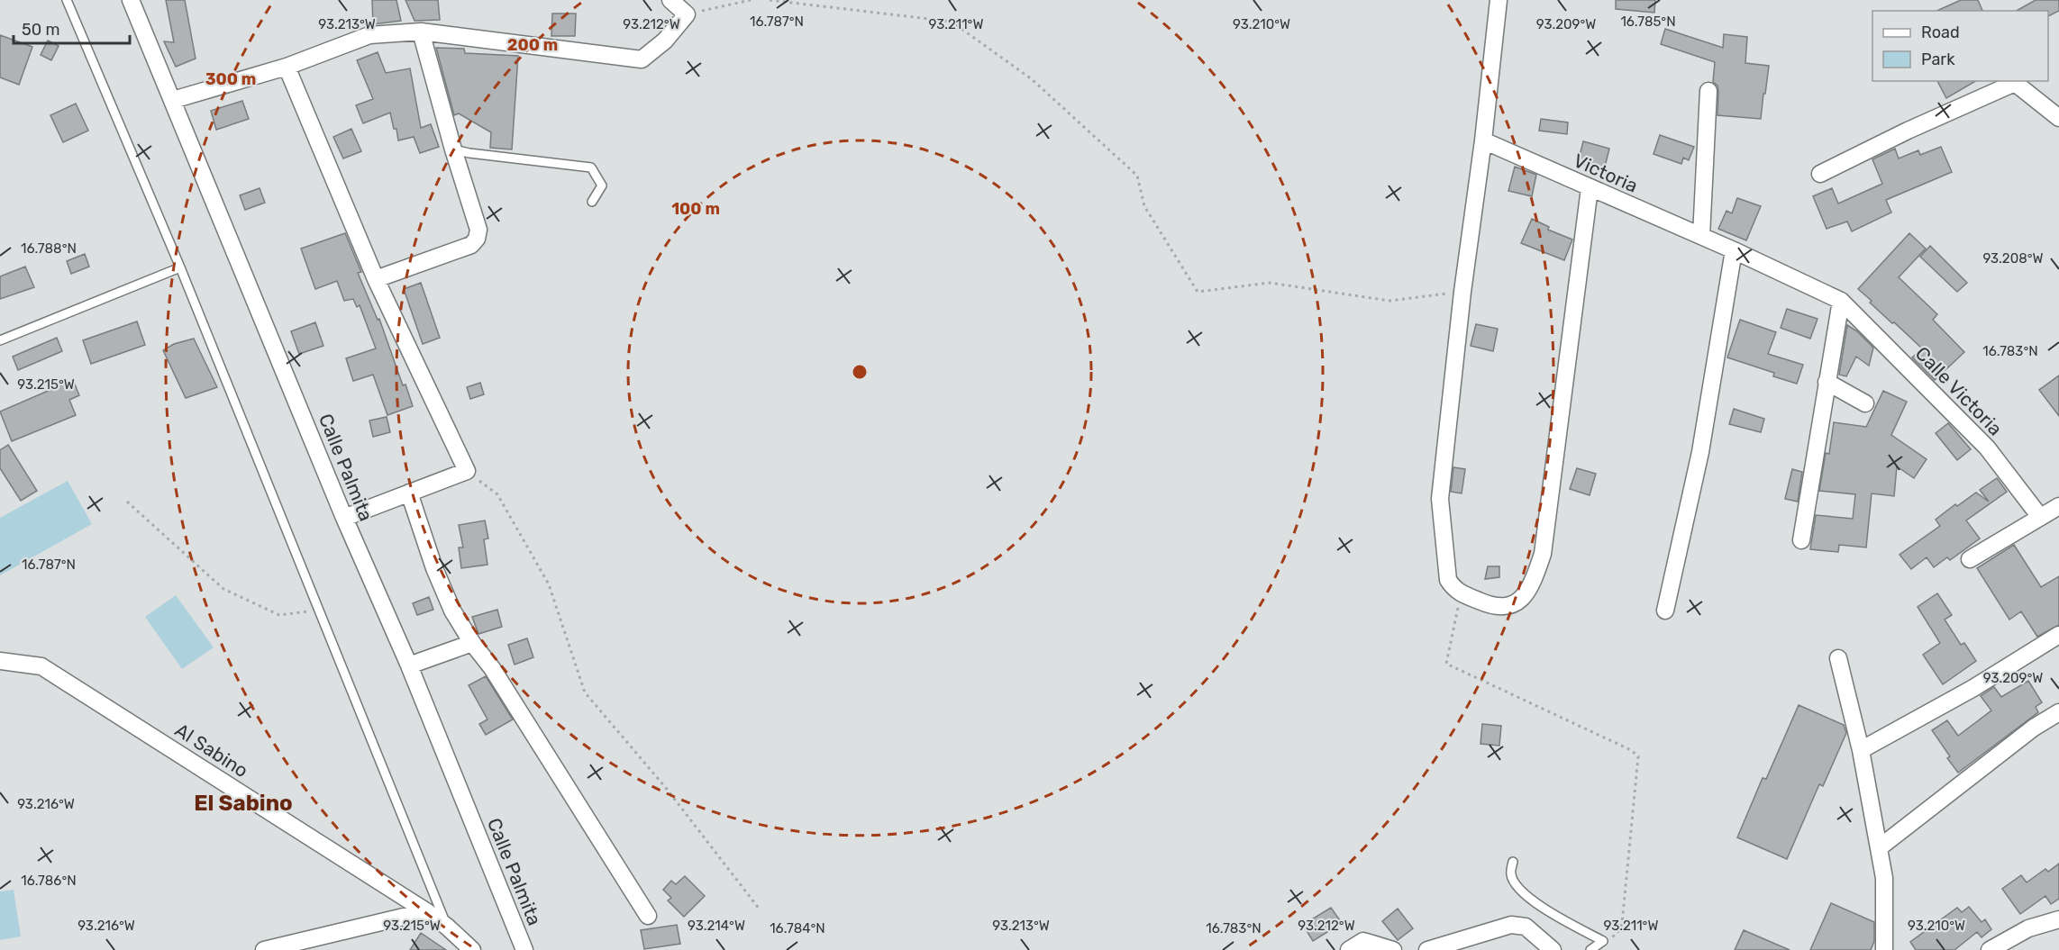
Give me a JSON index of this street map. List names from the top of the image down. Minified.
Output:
{"streets":{"street":["Victoria","Calle Victoria","Calle Palmita","Al Sabino"]},"crossings":[["Victoria","Calle Victoria"]],"districts":["El Sabino"],"legend":["Road","Park"],"scale_bar":"50 m","coordinates":["16.787°N","16.785°N","93.213°W","93.212°W","93.211°W","93.210°W","93.209°W","16.788°N","93.208°W","16.783°N","93.215°W","93.216°W","16.786°N","93.214°W","16.784°N"],"rings":["200 m","300 m","100 m"]}
